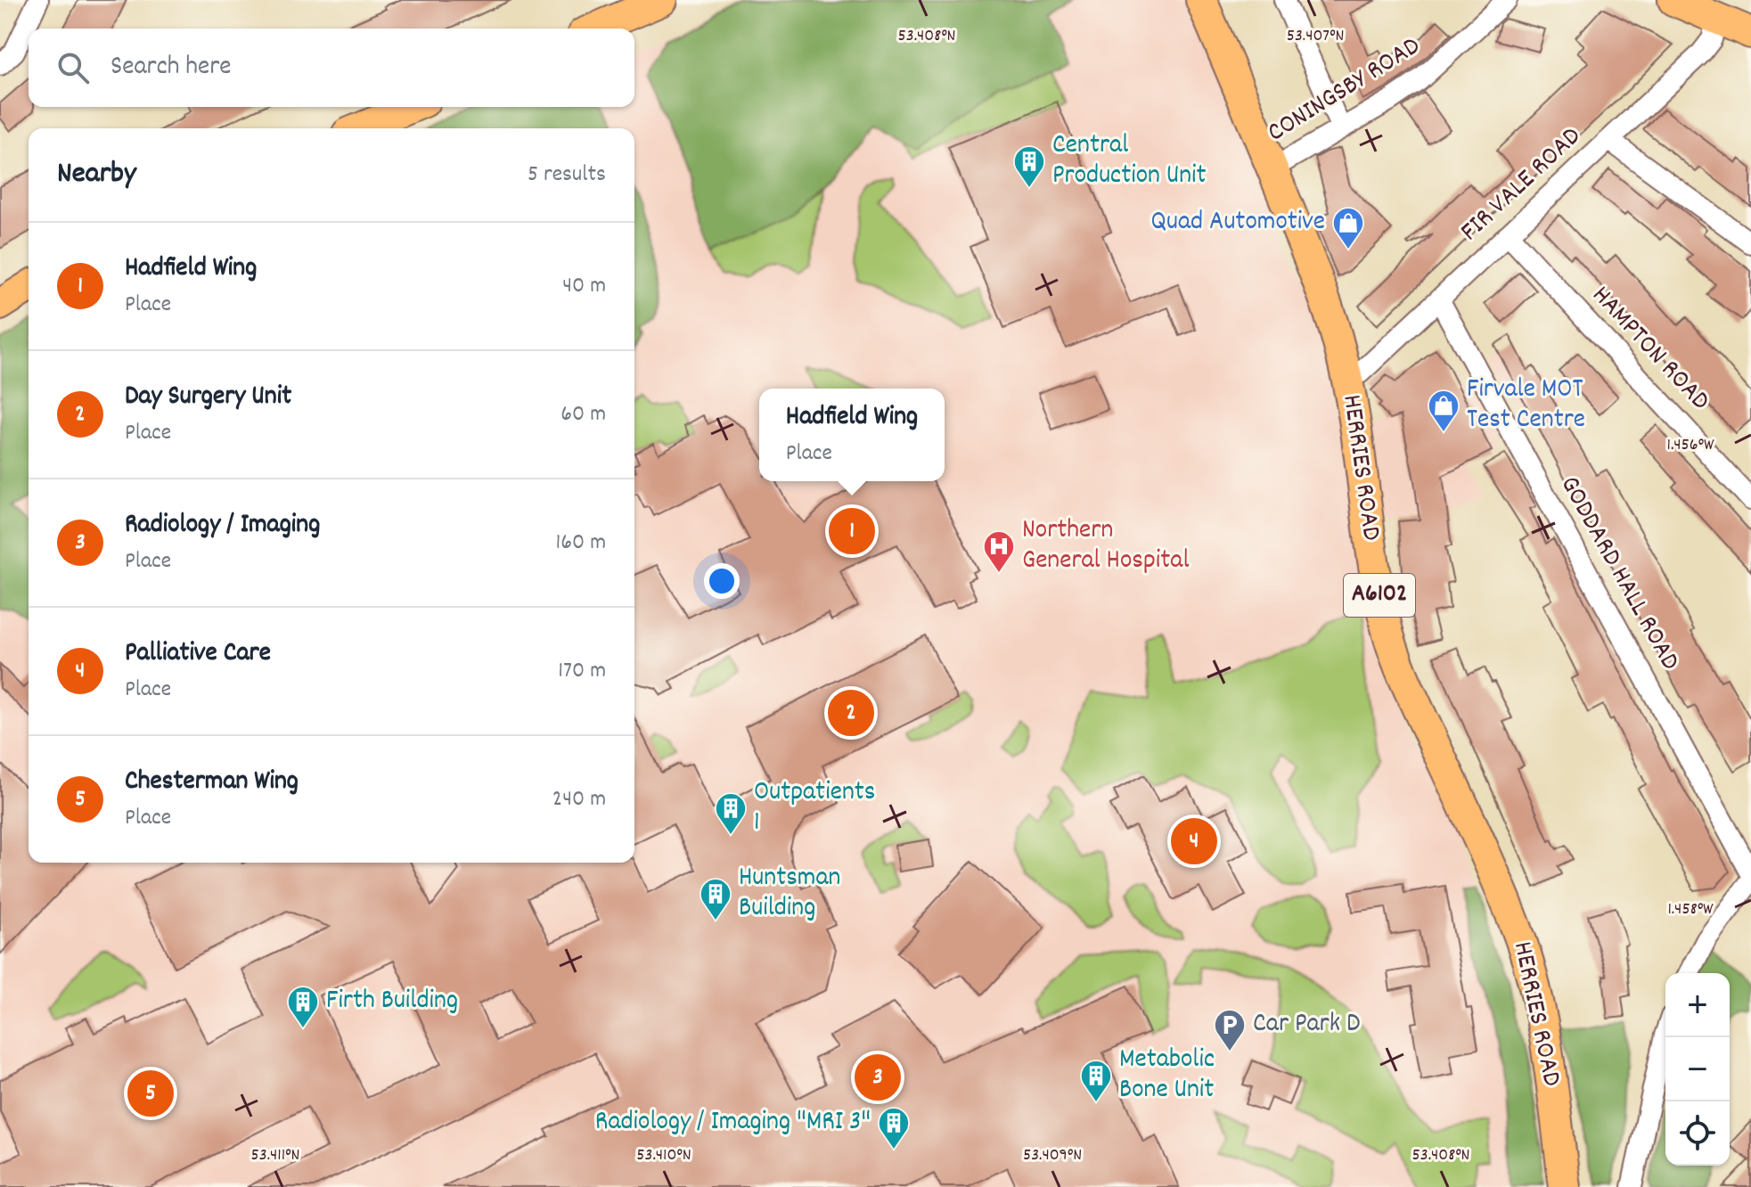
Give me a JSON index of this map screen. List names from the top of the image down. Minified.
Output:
{"streets":{"main road":["HERRIES ROAD","A6102"],"street":["CONINGSBY ROAD","FIR VALE ROAD","HAMPTON ROAD","GODDARD HALL ROAD"]},"crossings":[["CONINGSBY ROAD","HERRIES ROAD"],["FIR VALE ROAD","HAMPTON ROAD"],["FIR VALE ROAD","HERRIES ROAD"],["FIR VALE ROAD","GODDARD HALL ROAD"]],"places":{"building":["Central Production Unit","Outpatients 1","Huntsman Building","Firth Building","Metabolic Bone Unit","Radiology / Imaging \"MRI 3\""],"shop":["Quad Automotive","Firvale MOT Test Centre"],"hospital":["Northern General Hospital"],"parking":["Car Park D"]},"page":{"search":"Search here","heading":["Nearby","5 results"],"list":[{"mark":"1","name":"Hadfield Wing","note":"Place","value":"40 m"},{"mark":"2","name":"Day Surgery Unit","note":"Place","value":"60 m"},{"mark":"3","name":"Radiology / Imaging","note":"Place","value":"160 m"},{"mark":"4","name":"Palliative Care","note":"Place","value":"170 m"},{"mark":"5","name":"Chesterman Wing","note":"Place","value":"240 m"}],"popup":["Hadfield Wing","Place"],"pins":["1","2","4","3","5"],"map_buttons":["+","−"]},"coordinates":["53.407°N","53.408°N","1.456°W","1.458°W","53.411°N","53.410°N","53.409°N"]}
